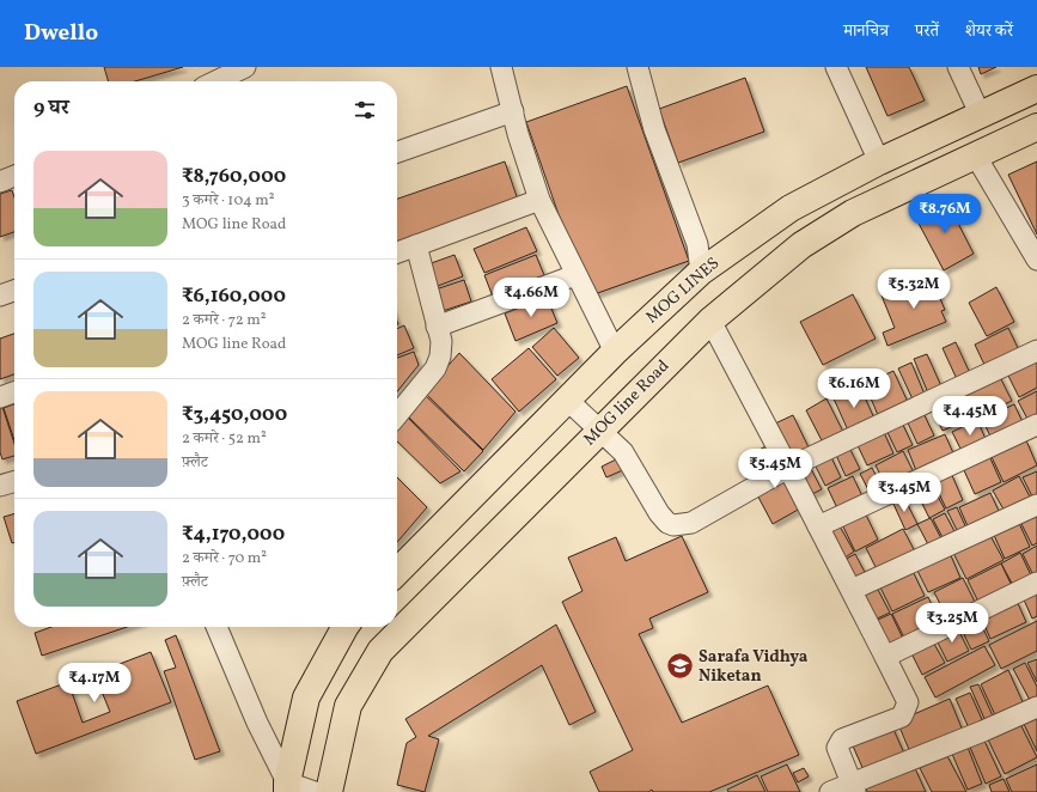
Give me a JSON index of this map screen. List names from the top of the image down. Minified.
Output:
{"streets":{"main road":["MOG LINES","MOG line Road"]},"places":{"school or university":["Sarafa Vidhya Niketan"]},"page":{"header":"Dwello","nav":["मानचित्र","परतें","शेयर करें"],"heading":"9 घर","list":[{"name":"₹8,760,000","note":"3 कमरे · 104 m² · MOG line Road"},{"name":"₹6,160,000","note":"2 कमरे · 72 m² · MOG line Road"},{"name":"₹3,450,000","note":"2 कमरे · 52 m² · फ़्लैट"},{"name":"₹4,170,000","note":"2 कमरे · 70 m² · फ़्लैट"}],"price":["₹8.76M","₹5.32M","₹4.66M","₹6.16M","₹4.45M","₹5.45M","₹3.45M","₹3.25M","₹4.17M"]}}
